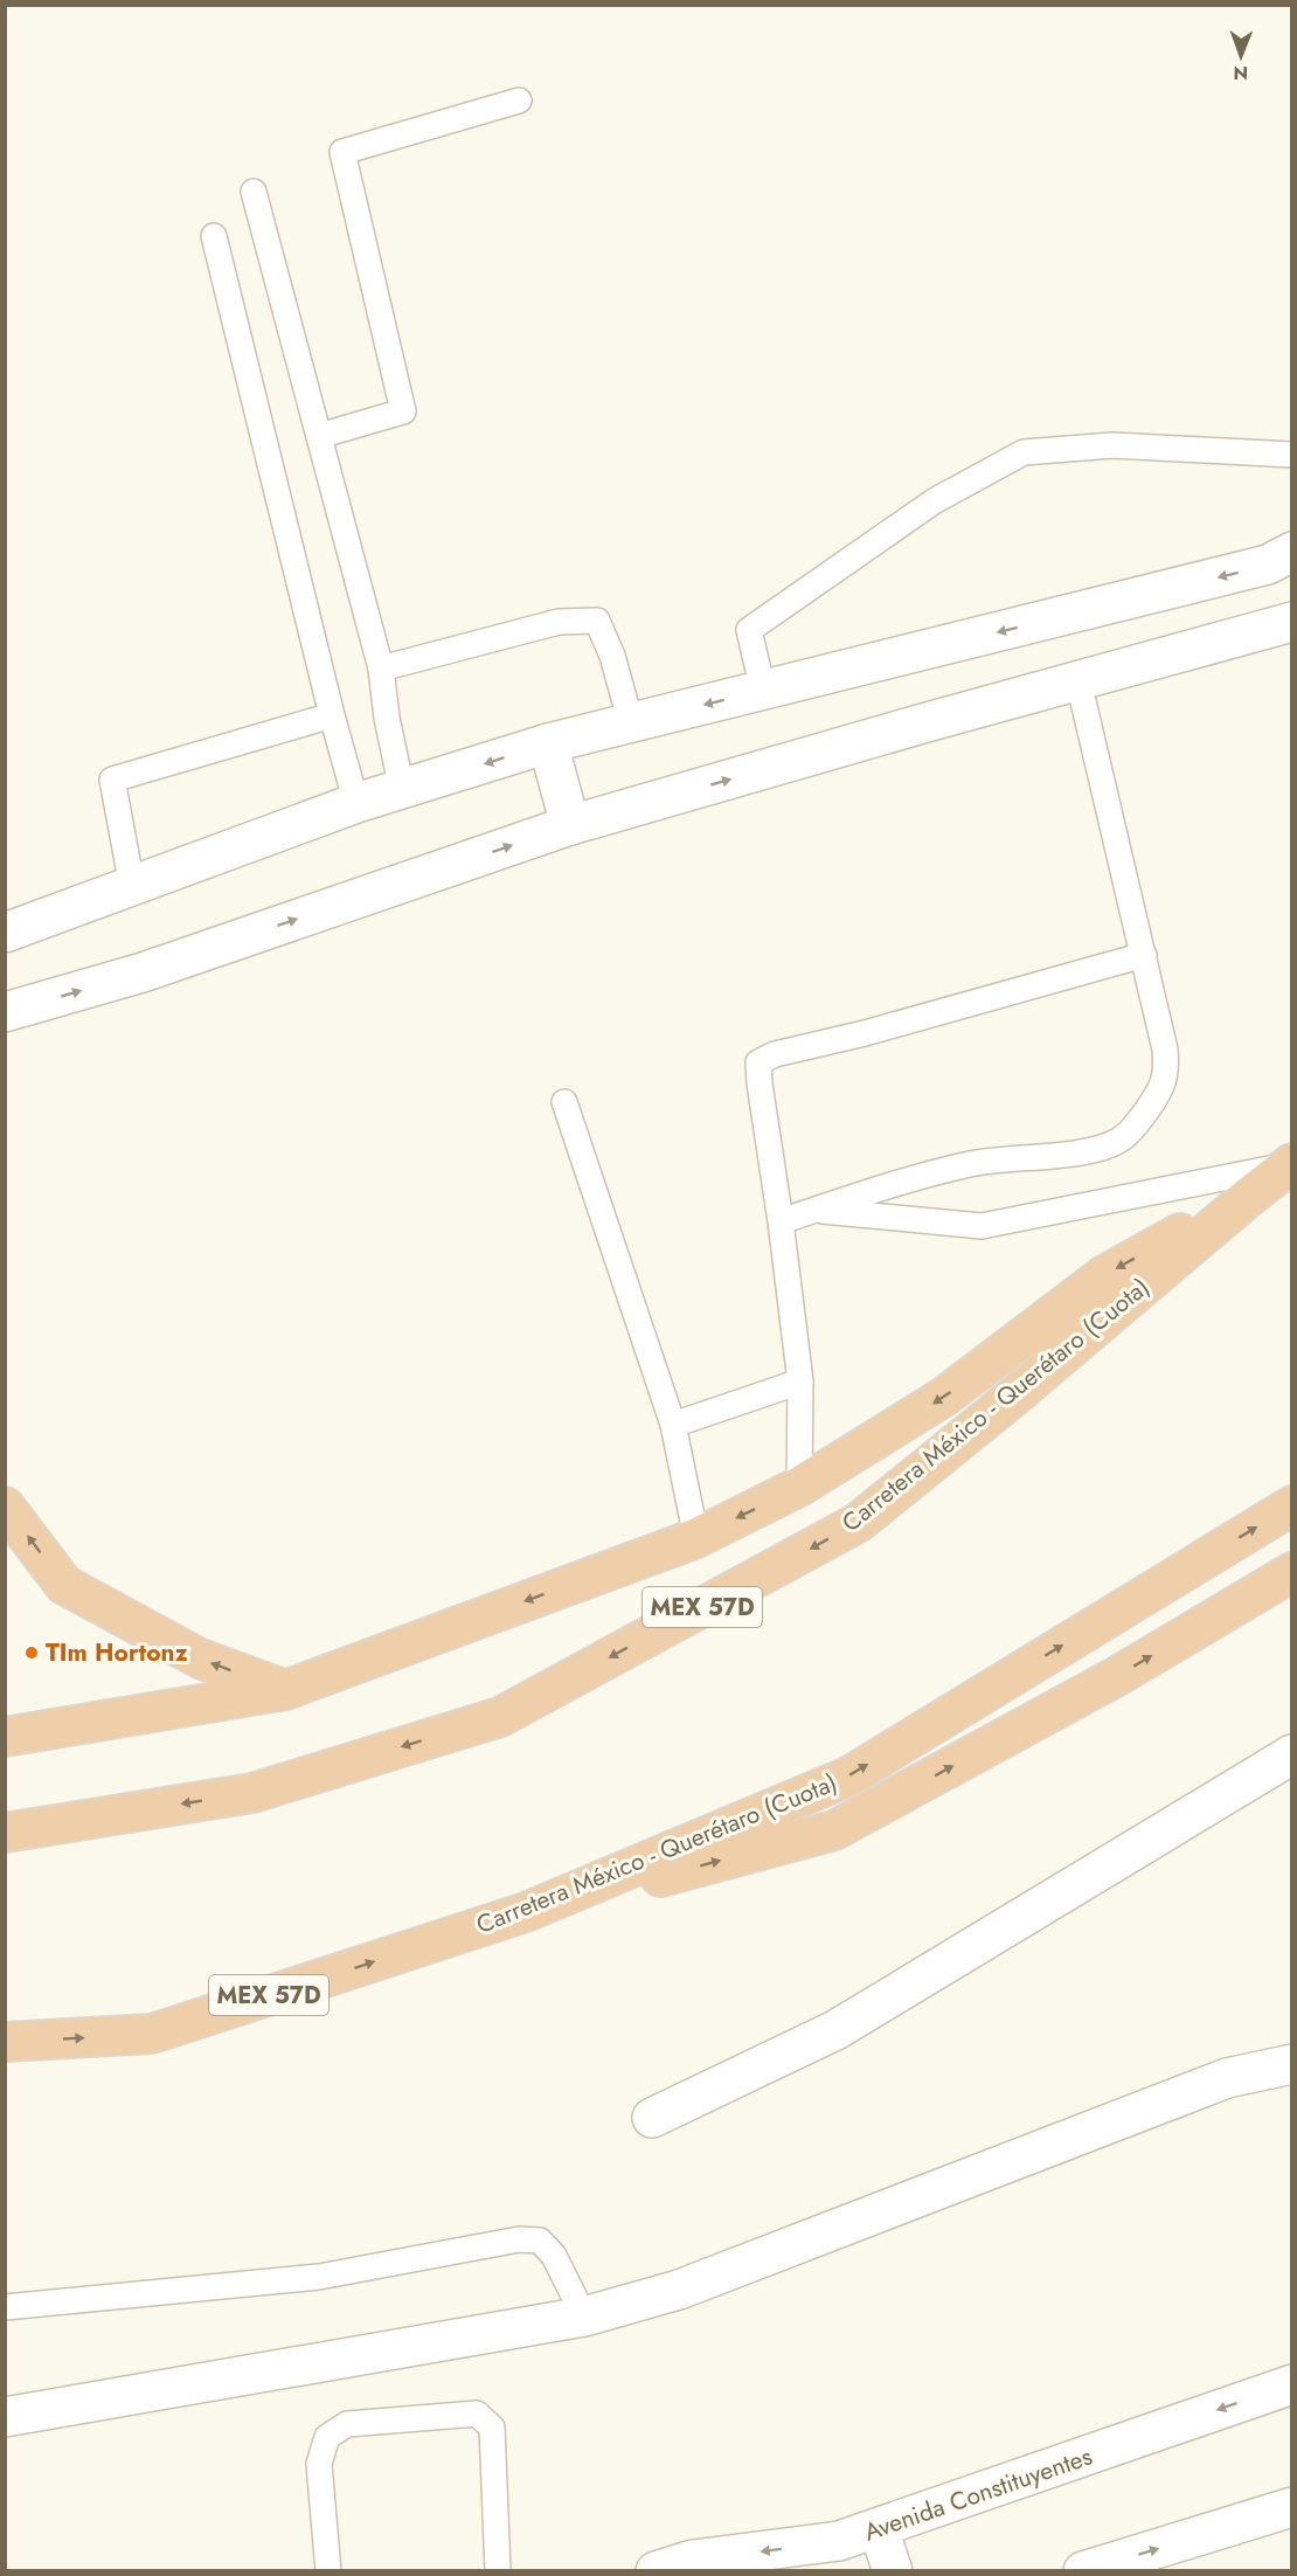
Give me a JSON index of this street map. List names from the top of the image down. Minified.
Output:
{"streets":{"highway":["Carretera México - Querétaro (Cuota)","MEX 57D"],"street":["Avenida Constituyentes"]},"places":["TIm Hortonz"],"north":"bottom"}
